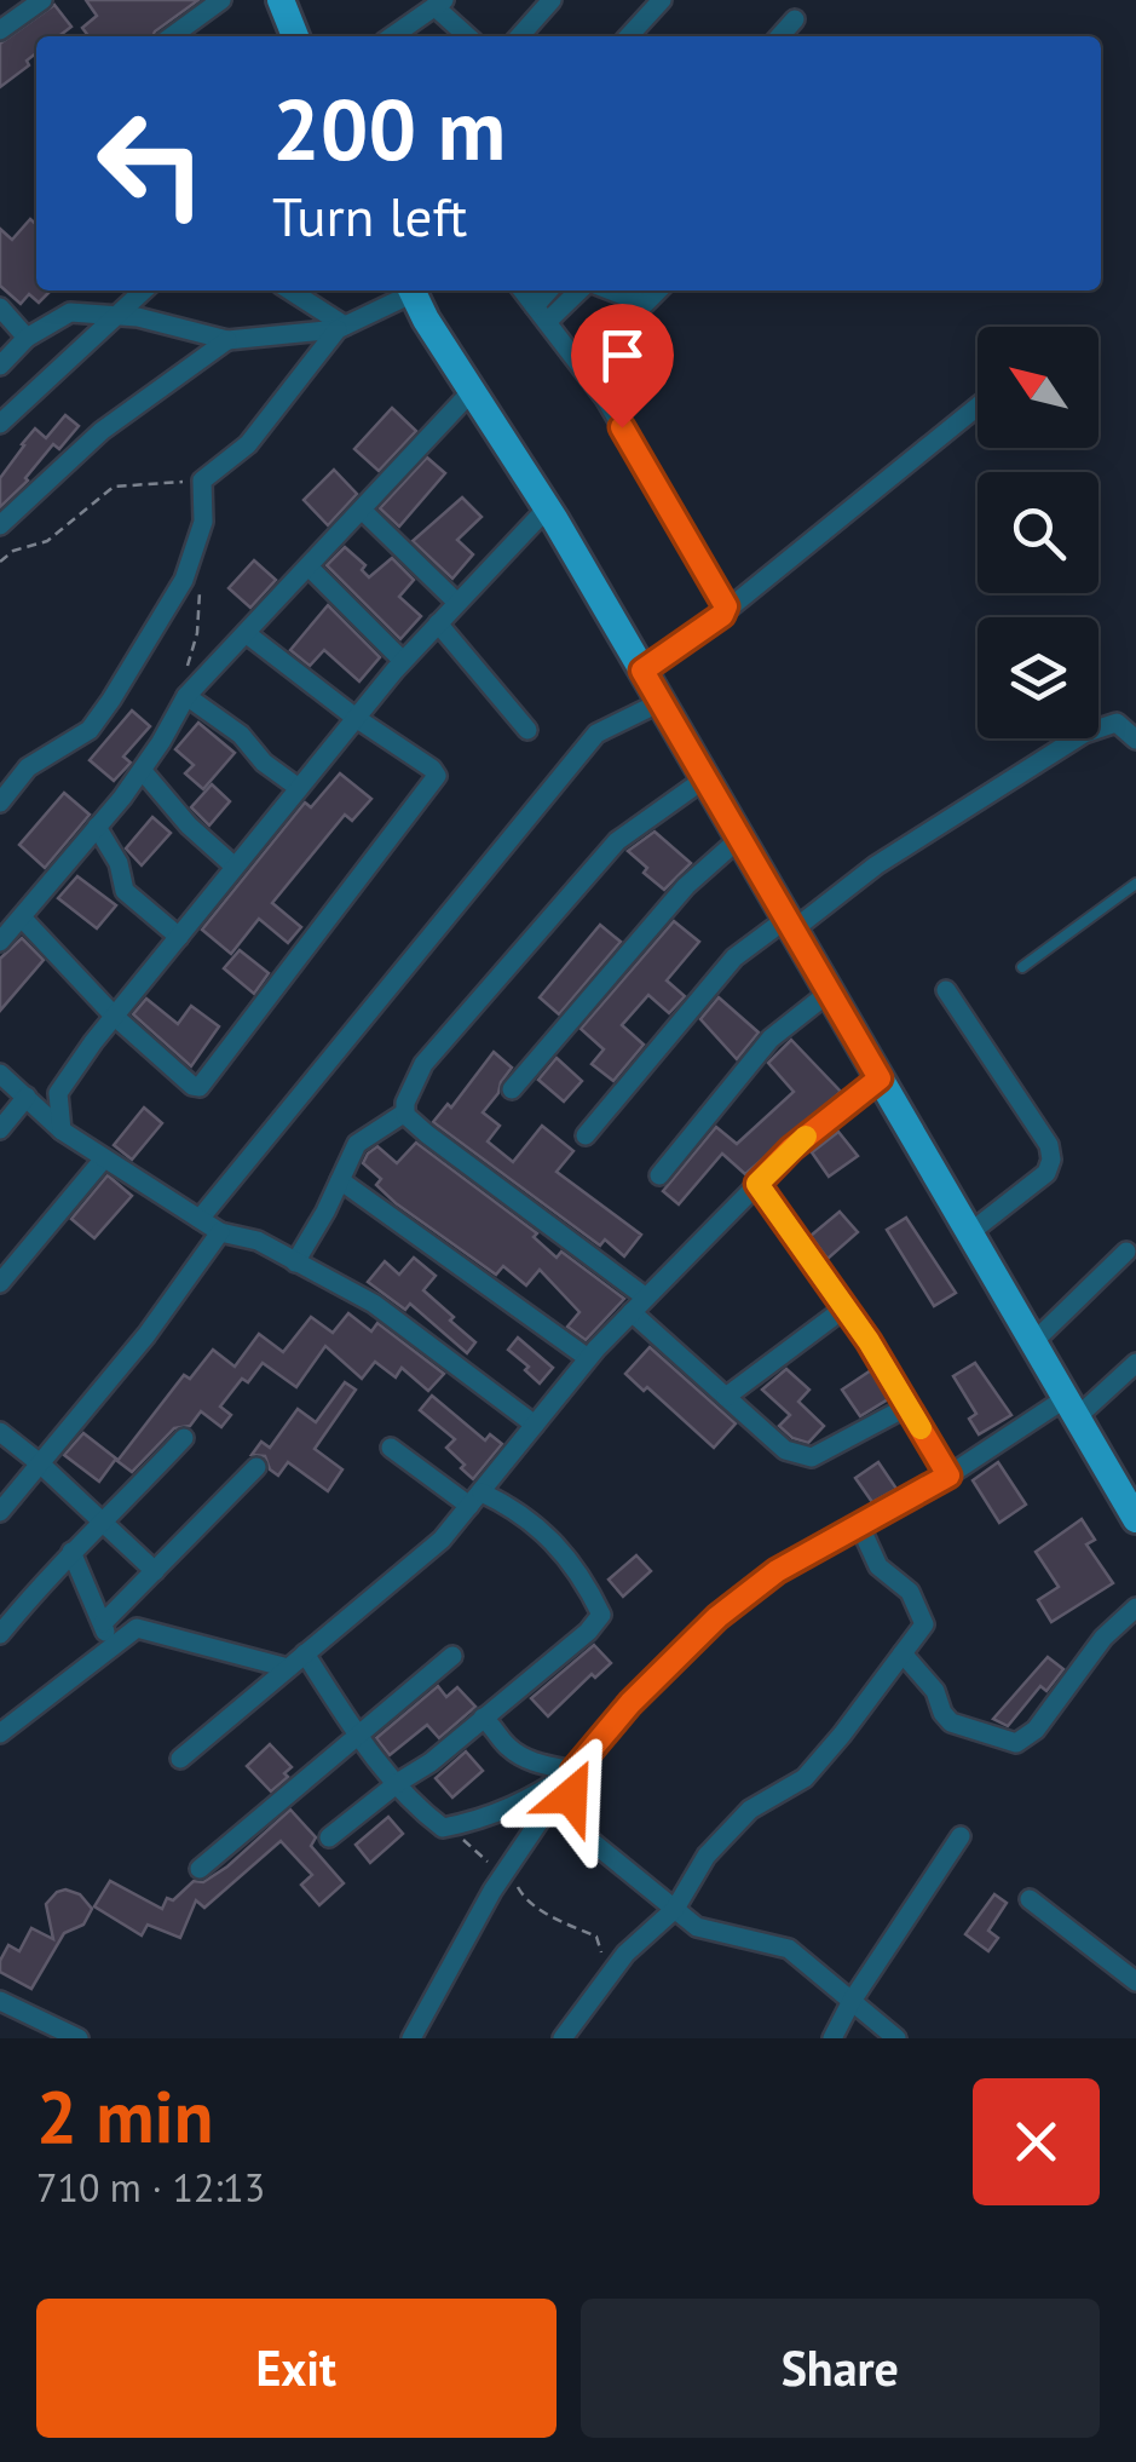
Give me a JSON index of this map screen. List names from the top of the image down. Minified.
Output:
{"north":"top left","page":{"turn":["200 m","Turn left"],"heading":["2 min","710 m · 12:13"],"buttons":["Exit","Share"]}}
